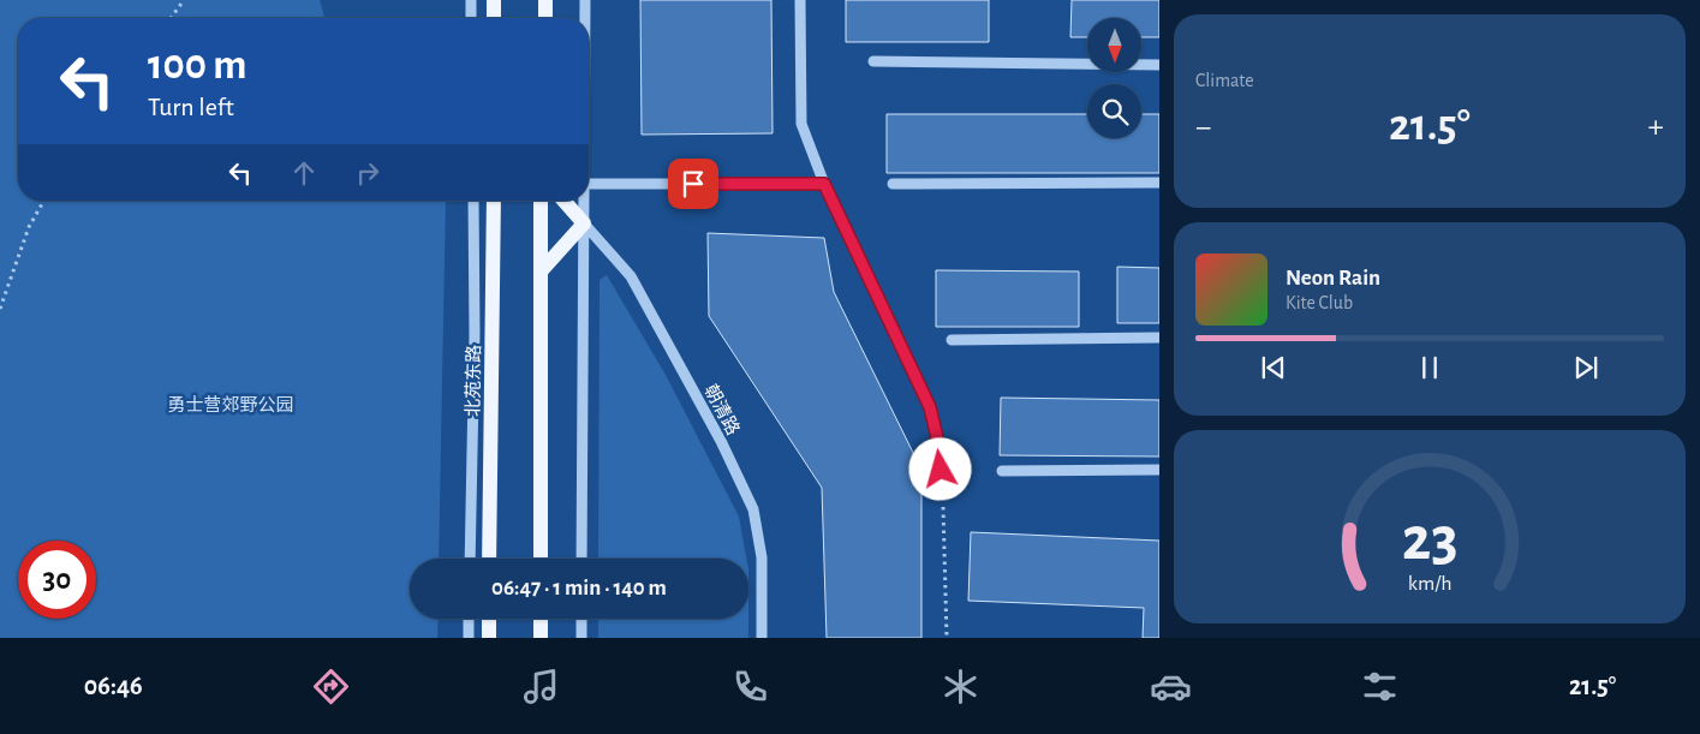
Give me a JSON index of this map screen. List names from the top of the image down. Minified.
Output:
{"streets":{"main road":["北苑东路"],"street":["朝清路"]},"parks":["勇士营郊野公园"],"north":"bottom","page":{"tile":"Climate","turn":["100 m","Turn left"],"heat":["−","21.5°","+"],"song":["Neon Rain","Kite Club"],"limit":"30","trip":"06:47 · 1 min · 140 m","tabs":["06:46","21.5°"],"gauge":["23","km/h"]}}
